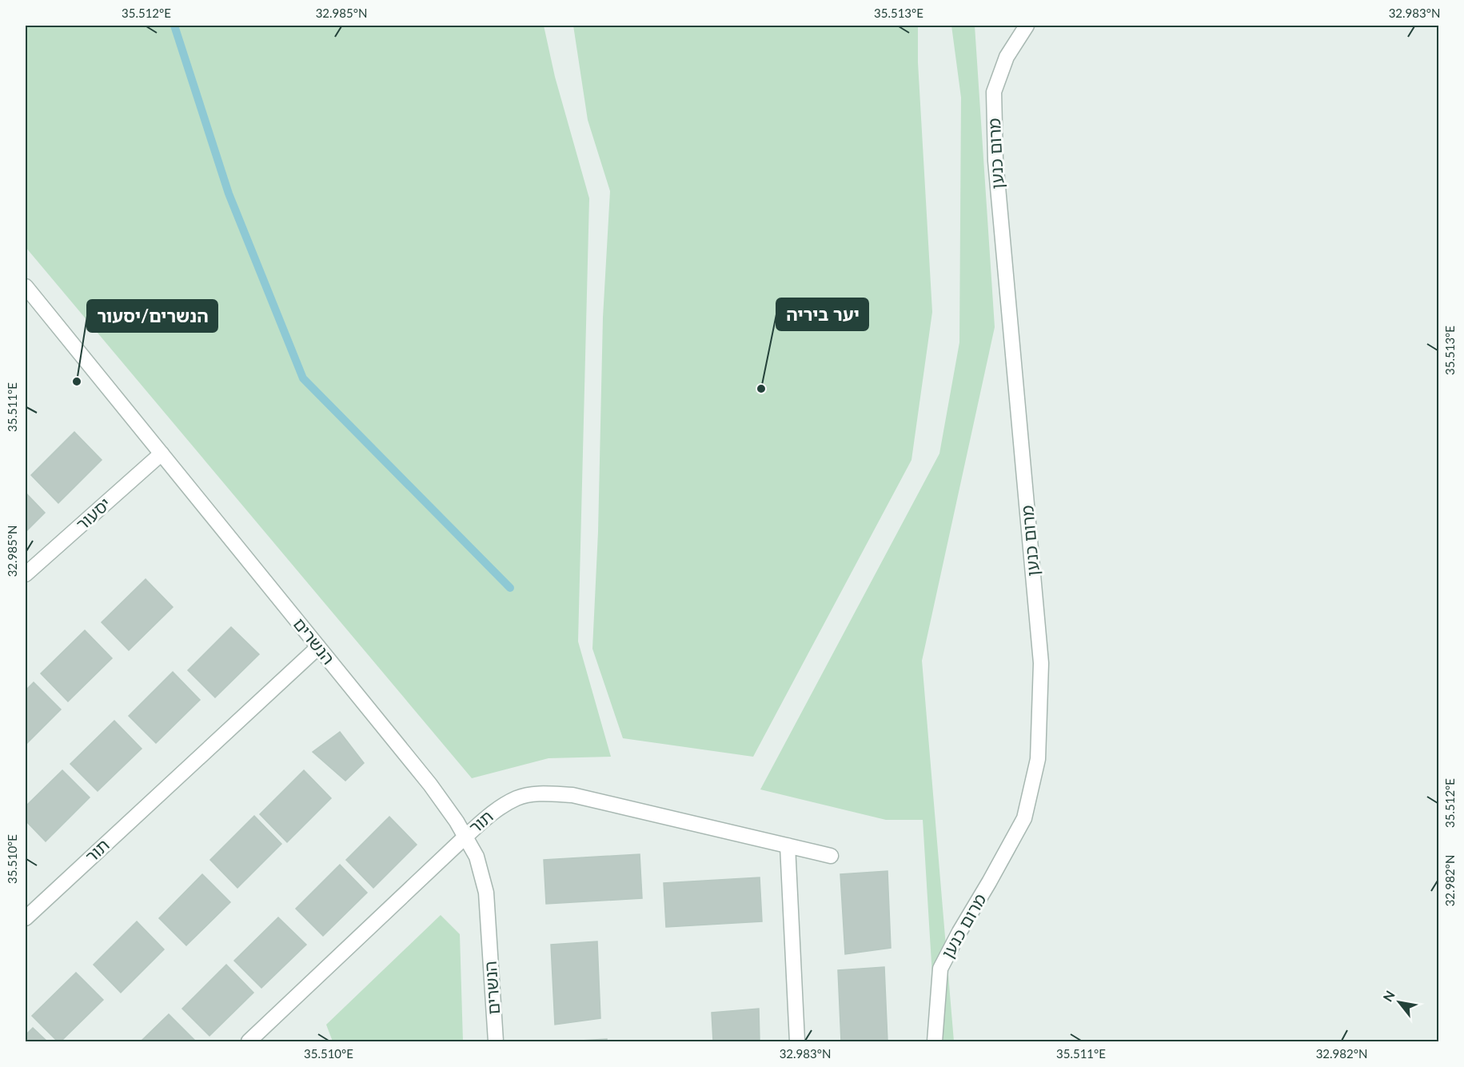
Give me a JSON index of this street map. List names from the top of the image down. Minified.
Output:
{"streets":{"street":["מרום כנען","יסעור","הנשרים","תור"]},"crossings":[["יסעור","הנשרים"],["הנשרים","תור"]],"places":["הנשרים/יסעור","יער ביריה"],"north":"top left","coordinates":["35.512°E","32.985°N","35.513°E","32.983°N","35.511°E","35.510°E","32.982°N"]}
